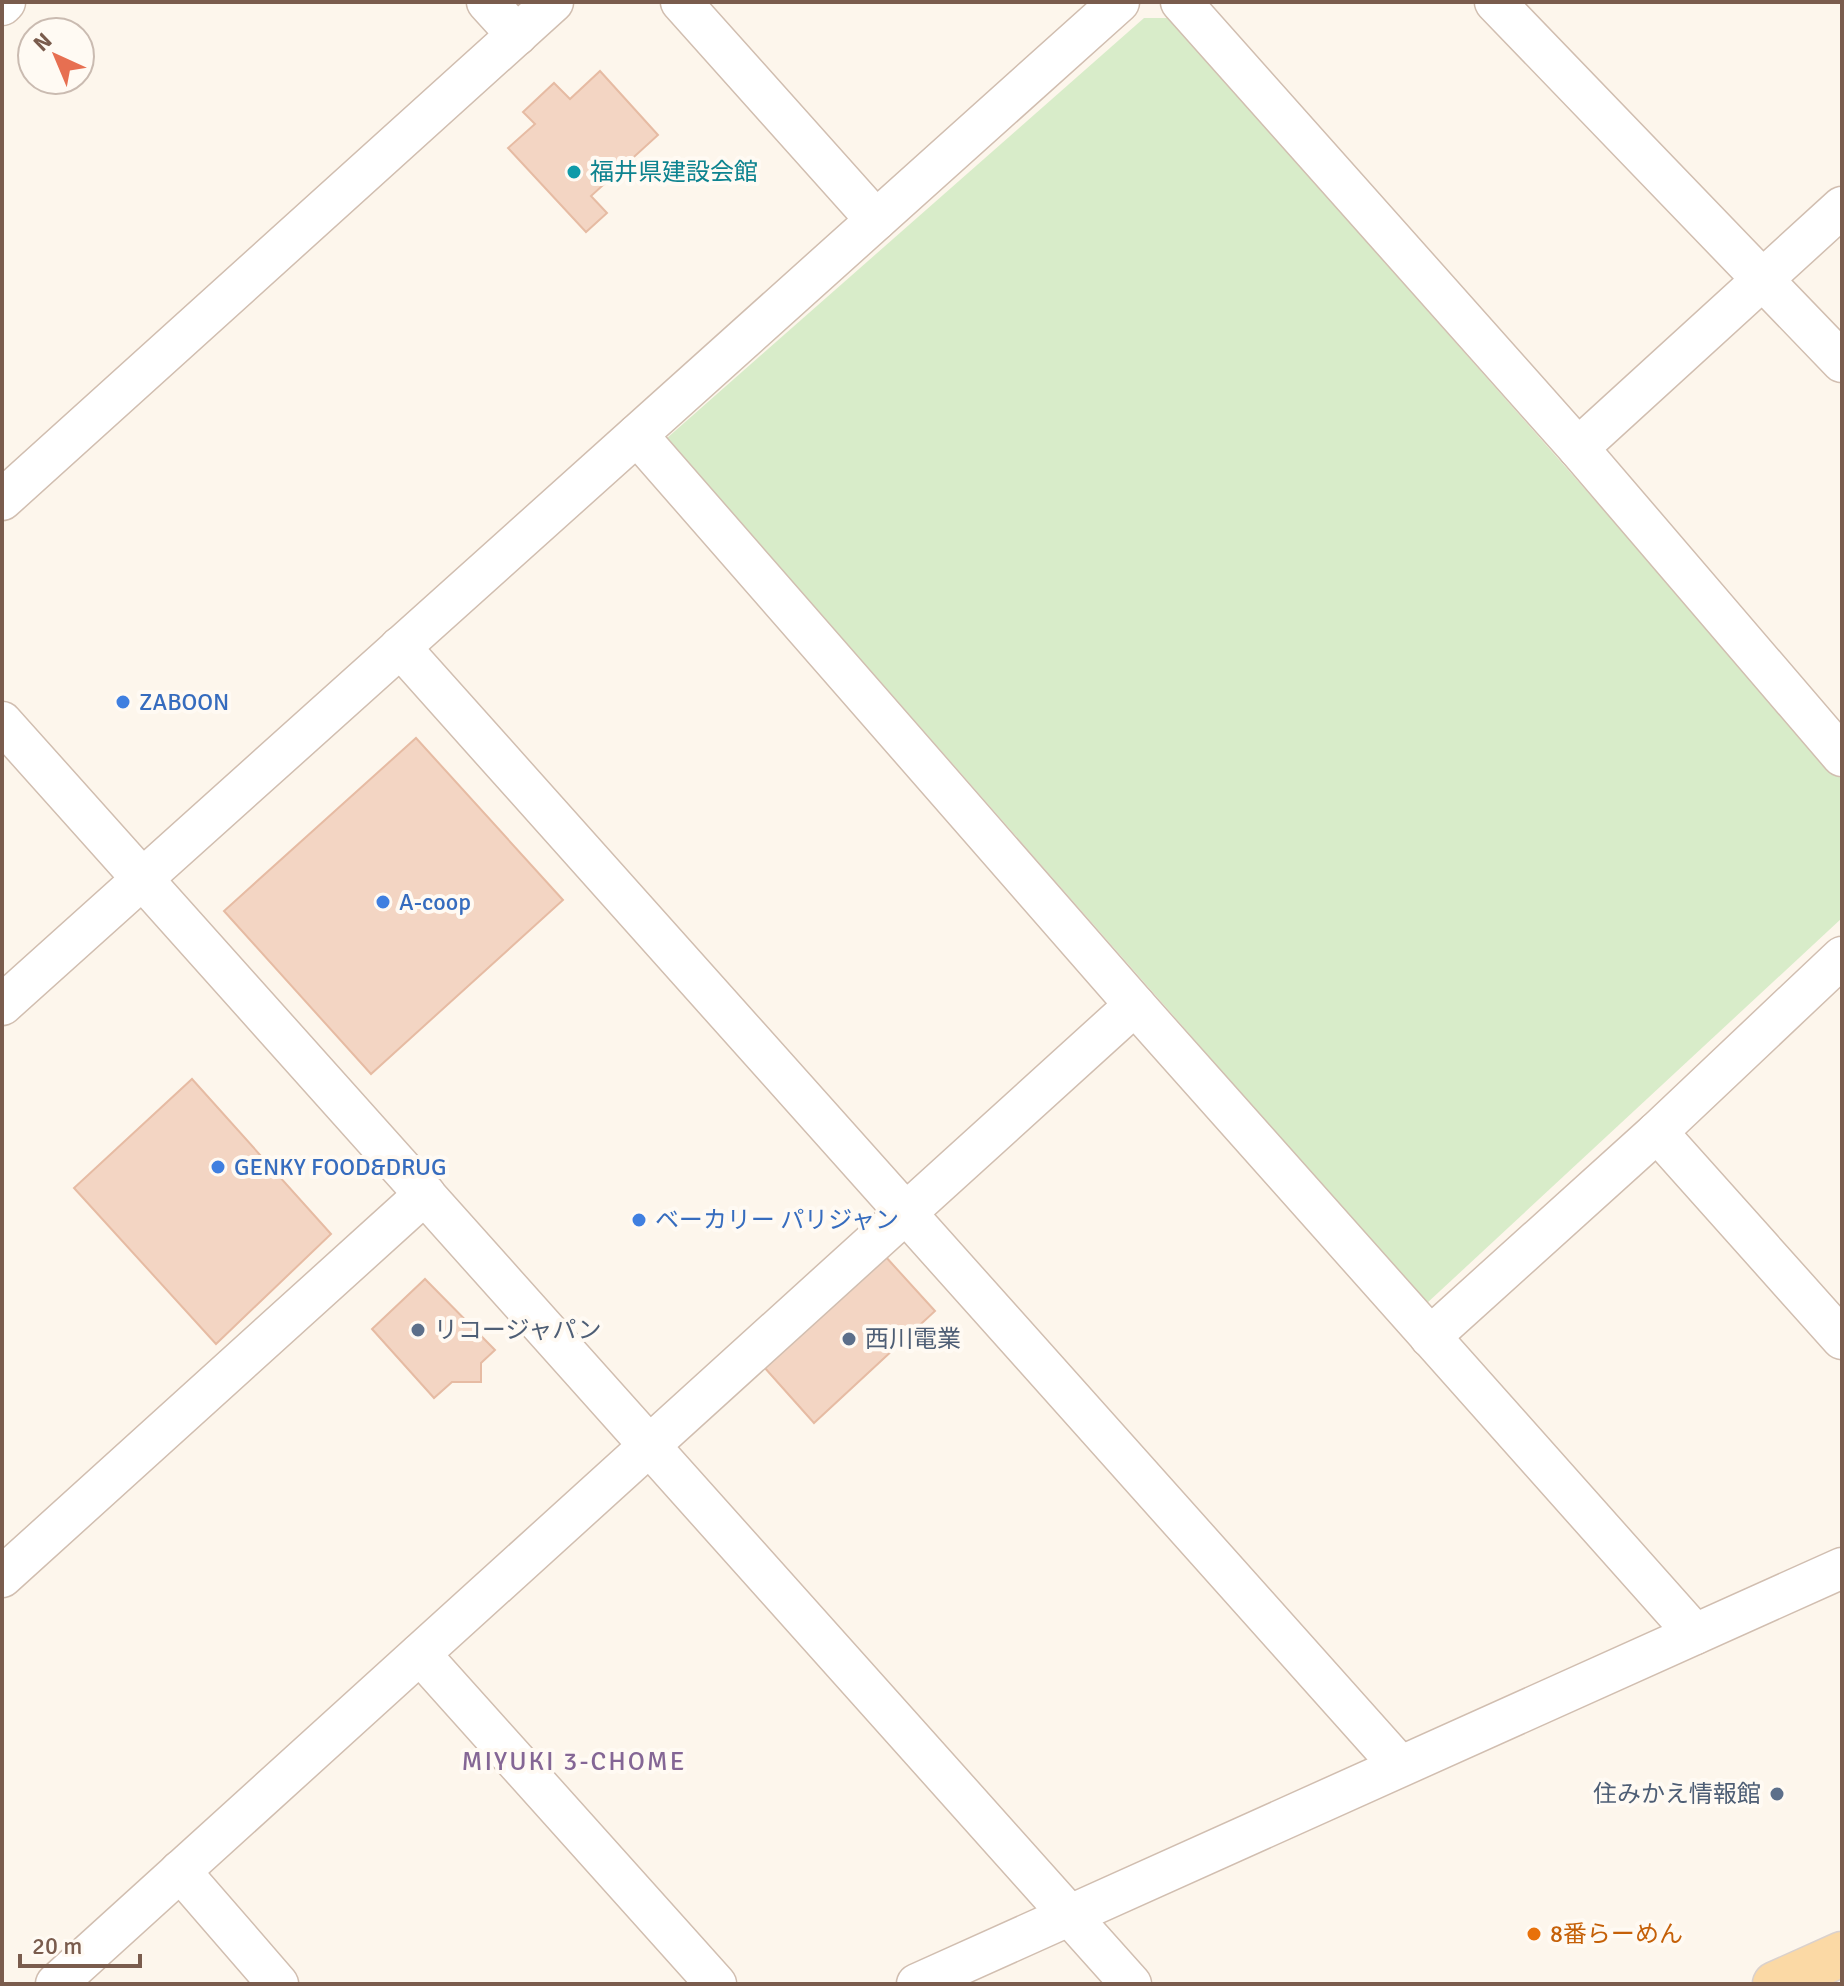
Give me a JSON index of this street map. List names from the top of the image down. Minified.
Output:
{"districts":["MIYUKI 3-CHOME"],"places":["福井県建設会館","ZABOON","A-coop","GENKY FOOD&DRUG","ベーカリー パリジャン","リコージャパン","西川電業","住みかえ情報館","8番らーめん"],"scale_bar":"20 m","north":"top left"}
